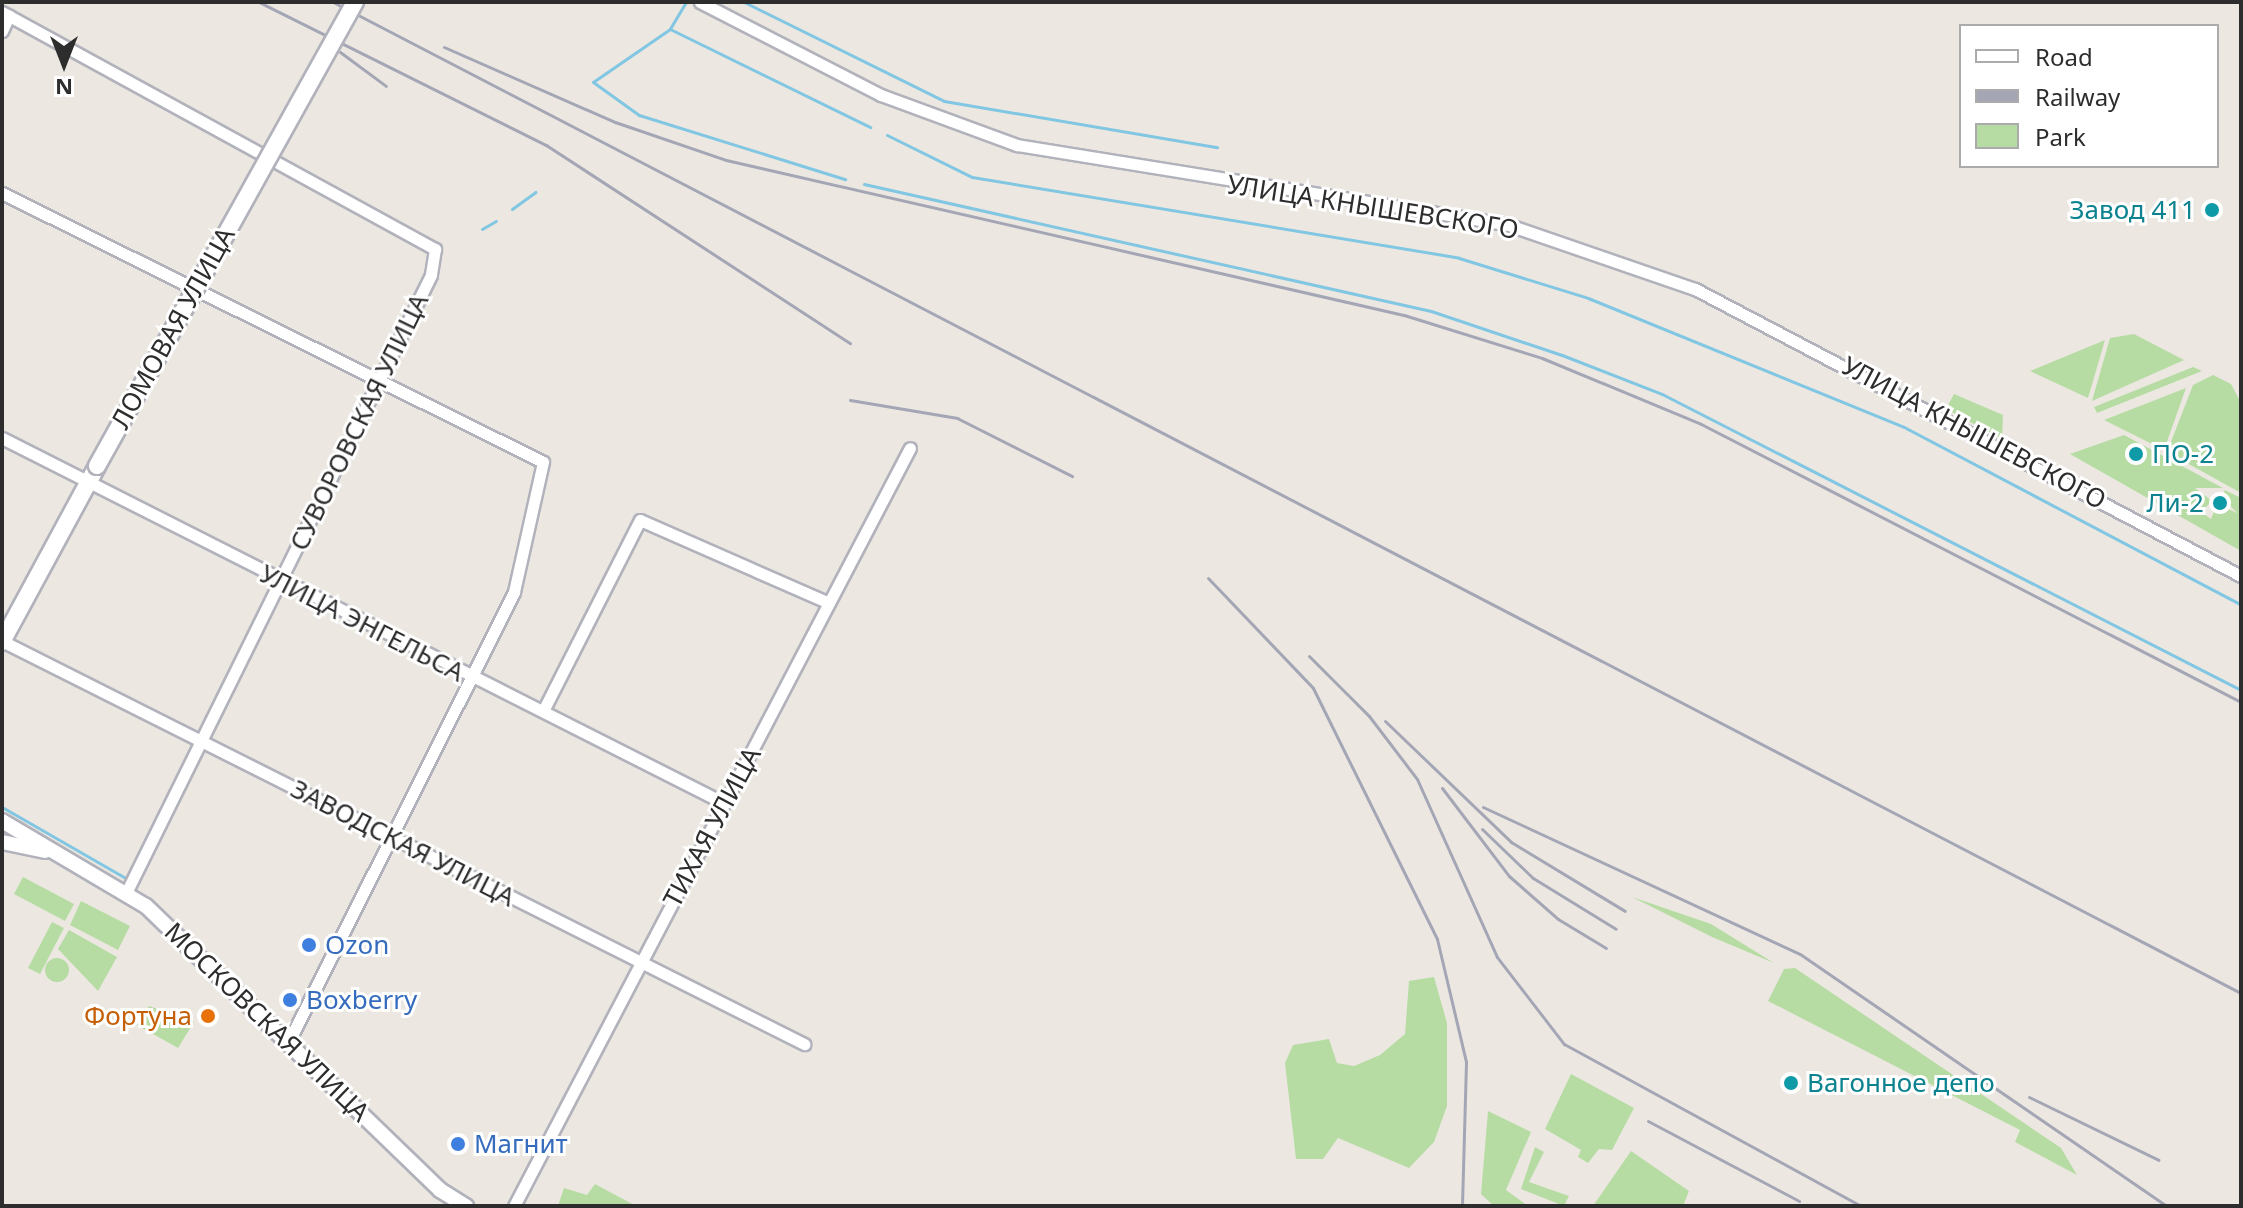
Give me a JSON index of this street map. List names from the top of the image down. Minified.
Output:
{"streets":{"main road":["ЛОМОВАЯ УЛИЦА"],"street":["УЛИЦА КНЫШЕВСКОГО","СУВОРОВСКАЯ УЛИЦА","УЛИЦА ЭНГЕЛЬСА","ТИХАЯ УЛИЦА","ЗАВОДСКАЯ УЛИЦА","МОСКОВСКАЯ УЛИЦА"]},"crossings":[["ЛОМОВАЯ УЛИЦА","УЛИЦА ЭНГЕЛЬСА"],["ЛОМОВАЯ УЛИЦА","ЗАВОДСКАЯ УЛИЦА"],["СУВОРОВСКАЯ УЛИЦА","УЛИЦА ЭНГЕЛЬСА"],["СУВОРОВСКАЯ УЛИЦА","ЗАВОДСКАЯ УЛИЦА"],["СУВОРОВСКАЯ УЛИЦА","МОСКОВСКАЯ УЛИЦА"],["УЛИЦА ЭНГЕЛЬСА","ТИХАЯ УЛИЦА"],["ТИХАЯ УЛИЦА","ЗАВОДСКАЯ УЛИЦА"]],"places":["Завод 411","ПО-2","Ли-2","Ozon","Boxberry","Фортуна","Вагонное депо","Магнит"],"legend":["Road","Railway","Park"],"north":"bottom"}
